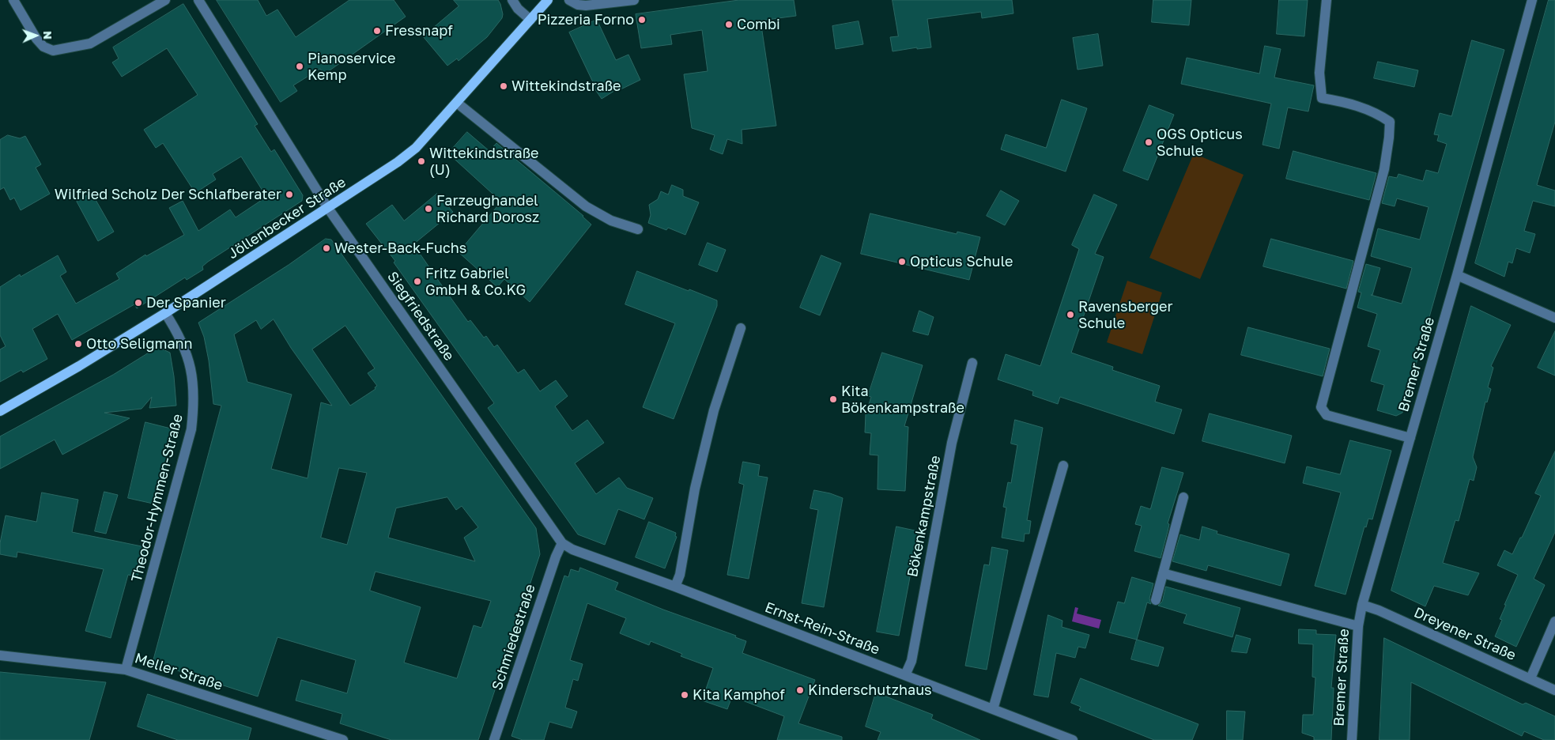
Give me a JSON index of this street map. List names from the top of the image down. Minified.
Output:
{"streets":{"main road":["Jöllenbecker Straße"],"street":["Siegfriedstraße","Bremer Straße","Theodor-Hymmen-Straße","Bökenkampstraße","Ernst-Rein-Straße","Dreyener Straße","Schmiedestraße","Meller Straße"]},"crossings":[["Jöllenbecker Straße","Siegfriedstraße"],["Jöllenbecker Straße","Theodor-Hymmen-Straße"],["Siegfriedstraße","Ernst-Rein-Straße"],["Siegfriedstraße","Schmiedestraße"],["Bremer Straße","Dreyener Straße"],["Theodor-Hymmen-Straße","Meller Straße"],["Bökenkampstraße","Ernst-Rein-Straße"],["Ernst-Rein-Straße","Schmiedestraße"]],"places":["Pizzeria Forno","Combi","Fressnapf","Pianoservice Kemp","Wittekindstraße","OGS Opticus Schule","Wittekindstraße (U)","Wilfried Scholz Der Schlafberater","Farzeughandel Richard Dorosz","Wester-Back-Fuchs","Opticus Schule","Fritz Gabriel GmbH & Co.KG","Der Spanier","Ravensberger Schule","Otto Seligmann","Kita Bökenkampstraße","Kinderschutzhaus","Kita Kamphof"],"north":"right"}
